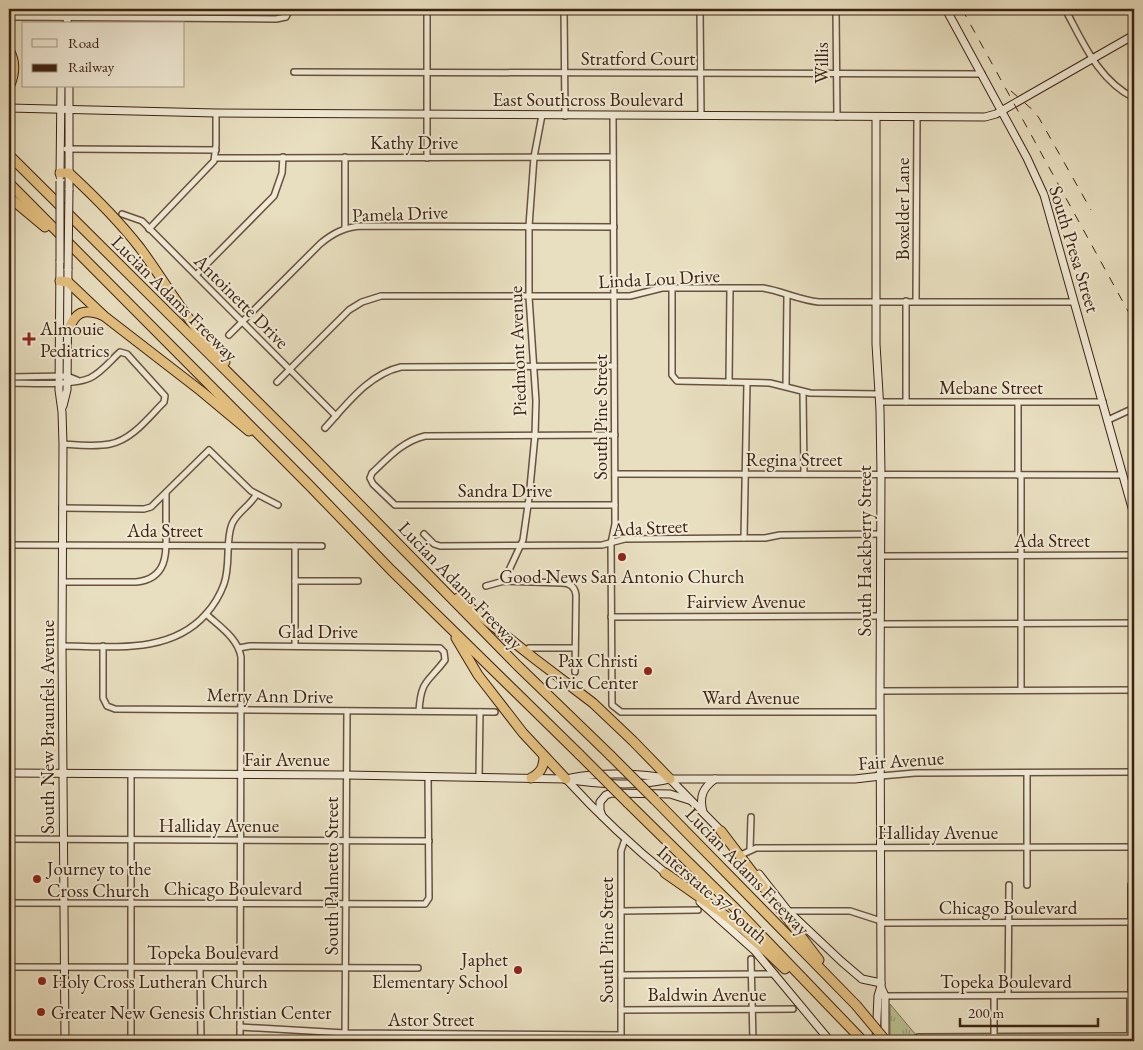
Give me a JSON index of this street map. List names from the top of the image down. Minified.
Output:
{"streets":{"highway":["Lucian Adams Freeway"],"main road":["East Southcross Boulevard","South Presa Street","South Hackberry Street","South New Braunfels Avenue","Fair Avenue","Interstate 37 South"],"street":["Stratford Court","Willis","Kathy Drive","Boxelder Lane","Pamela Drive","Linda Lou Drive","Antoinette Drive","Piedmont Avenue","Mebane Street","South Pine Street","Regina Street","Sandra Drive","Ada Street","Fairview Avenue","Glad Drive","Merry Ann Drive","Ward Avenue","Halliday Avenue","South Palmetto Street","Chicago Boulevard","Topeka Boulevard","Baldwin Avenue","Astor Street"]},"crossings":[["Stratford Court","Willis"],["Stratford Court","South Presa Street"],["Willis","East Southcross Boulevard"],["East Southcross Boulevard","Boxelder Lane"],["East Southcross Boulevard","South Presa Street"],["East Southcross Boulevard","Piedmont Avenue"],["East Southcross Boulevard","South Pine Street"],["East Southcross Boulevard","South Hackberry Street"],["East Southcross Boulevard","South New Braunfels Avenue"],["Kathy Drive","Piedmont Avenue"],["Kathy Drive","South Pine Street"],["Boxelder Lane","Linda Lou Drive"],["Pamela Drive","Antoinette Drive"],["Pamela Drive","Piedmont Avenue"],["Pamela Drive","South Pine Street"],["South Presa Street","Linda Lou Drive"],["South Presa Street","Mebane Street"],["South Presa Street","Regina Street"],["Linda Lou Drive","Antoinette Drive"],["Linda Lou Drive","Piedmont Avenue"],["Linda Lou Drive","South Pine Street"],["Linda Lou Drive","South Hackberry Street"],["Lucian Adams Freeway","South Hackberry Street"],["Piedmont Avenue","Sandra Drive"],["Piedmont Avenue","Ada Street"],["Mebane Street","South Hackberry Street"],["South Pine Street","Regina Street"],["South Pine Street","Sandra Drive"],["South Pine Street","Ada Street"],["South Pine Street","Fairview Avenue"],["South Pine Street","Ward Avenue"],["South Pine Street","Interstate 37 South"],["South Pine Street","Baldwin Avenue"],["South Pine Street","Astor Street"],["Regina Street","South Hackberry Street"],["Ada Street","South Hackberry Street"],["Ada Street","South New Braunfels Avenue"],["South Hackberry Street","Fairview Avenue"],["South Hackberry Street","Ward Avenue"],["South Hackberry Street","Fair Avenue"],["South Hackberry Street","Halliday Avenue"],["South Hackberry Street","Chicago Boulevard"],["South Hackberry Street","Interstate 37 South"],["South Hackberry Street","Topeka Boulevard"],["Glad Drive","Merry Ann Drive"],["Merry Ann Drive","South Palmetto Street"],["South New Braunfels Avenue","Fair Avenue"],["South New Braunfels Avenue","Halliday Avenue"],["South New Braunfels Avenue","Chicago Boulevard"],["South New Braunfels Avenue","Topeka Boulevard"],["Fair Avenue","South Palmetto Street"],["Fair Avenue","Interstate 37 South"],["Halliday Avenue","South Palmetto Street"],["Halliday Avenue","Chicago Boulevard"],["Halliday Avenue","Interstate 37 South"],["South Palmetto Street","Chicago Boulevard"],["South Palmetto Street","Topeka Boulevard"],["South Palmetto Street","Astor Street"],["Chicago Boulevard","Interstate 37 South"]],"places":{"health":["Almouie Pediatrics"],"other":["Good News San Antonio Church","Pax Christi Civic Center","Journey to the Cross Church","Japhet Elementary School","Holy Cross Lutheran Church","Greater New Genesis Christian Center"]},"legend":["Road","Railway"],"scale_bar":"200 m"}
